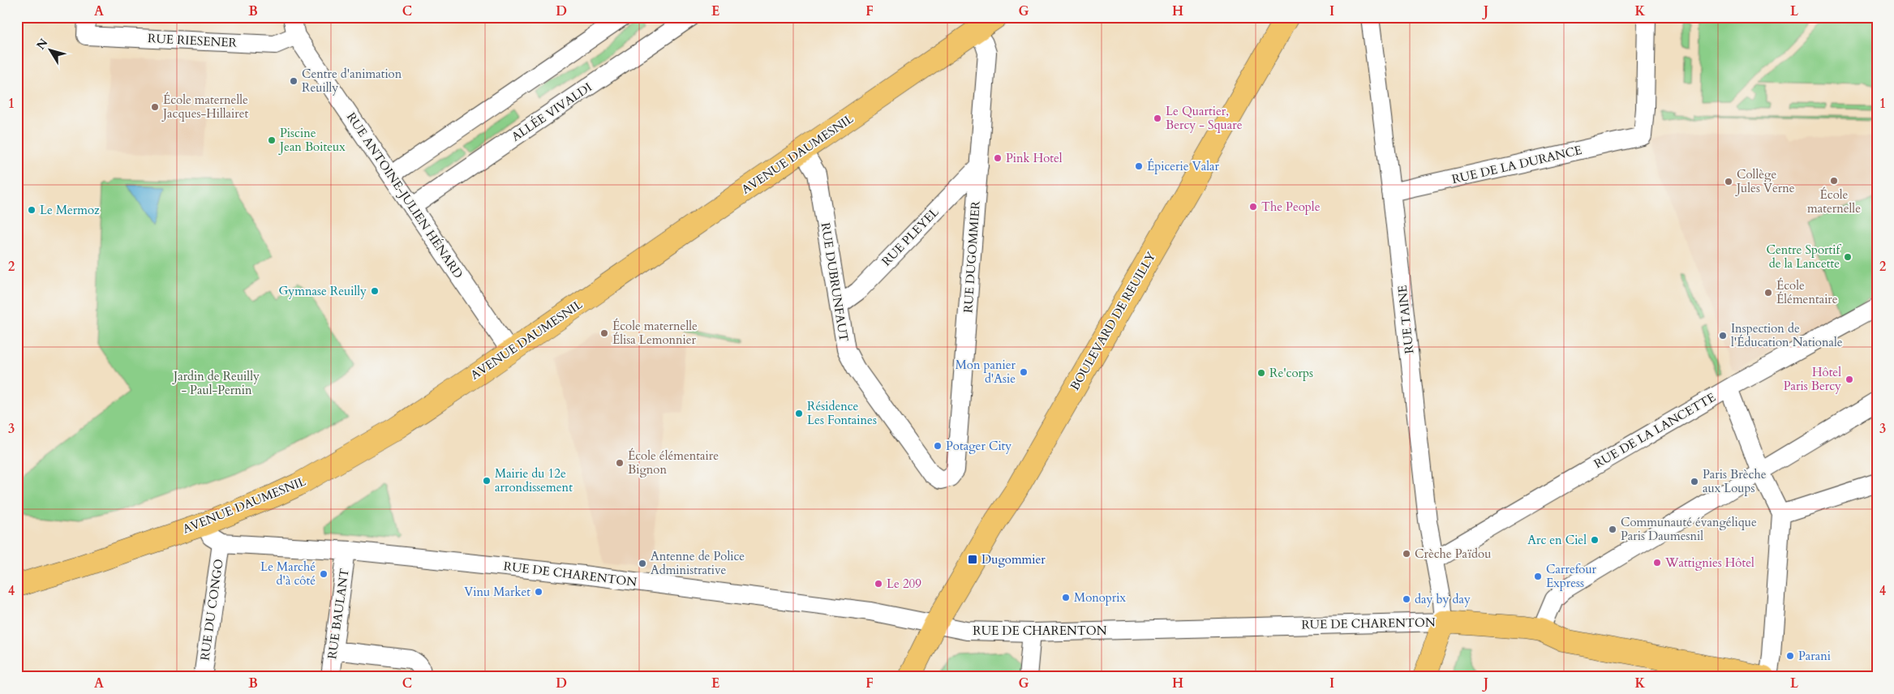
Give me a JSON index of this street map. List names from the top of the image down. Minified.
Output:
{"streets":{"main road":["AVENUE DAUMESNIL","BOULEVARD DE REUILLY","RUE DE CHARENTON"],"street":["RUE RIESENER","ALLÉE VIVALDI","RUE DE LA DURANCE","RUE ANTOINE-JULIEN HÉNARD","RUE PLEYEL","RUE DUGOMMIER","RUE DUBRUNFAUT","RUE TAINE","RUE DE LA LANCETTE","RUE DU CONGO","RUE BAULANT"]},"crossings":[["RUE RIESENER","RUE ANTOINE-JULIEN HÉNARD"],["ALLÉE VIVALDI","RUE ANTOINE-JULIEN HÉNARD"],["AVENUE DAUMESNIL","RUE ANTOINE-JULIEN HÉNARD"],["AVENUE DAUMESNIL","RUE DUGOMMIER"],["AVENUE DAUMESNIL","RUE DUBRUNFAUT"],["RUE DE LA DURANCE","RUE TAINE"],["RUE PLEYEL","RUE DUGOMMIER"],["RUE PLEYEL","RUE DUBRUNFAUT"],["RUE DUGOMMIER","RUE DUBRUNFAUT"],["RUE TAINE","RUE DE LA LANCETTE"],["RUE TAINE","RUE DE CHARENTON"],["BOULEVARD DE REUILLY","RUE DE CHARENTON"],["RUE DE CHARENTON","RUE DU CONGO"],["RUE DE CHARENTON","RUE BAULANT"]],"parks":["Jardin de Reuilly - Paul-Pernin"],"places":{"other":["Centre d'animation Reuilly","École maternelle Jacques-Hillairet","Le Quartier, Bercy - Square","Piscine Jean Boiteux","Pink Hotel","Épicerie Valar","École maternelle","Collège Jules Verne","The People","Le Mermoz","Centre Sportif de la Lancette","Gymnase Reuilly","École Élémentaire","École maternelle Élisa Lemonnier","Inspection de l'Éducation Nationale","Mon panier d'Asie","Re'corps","Hôtel Paris Bercy","Résidence Les Fontaines","Potager City","École élémentaire Bignon","Mairie du 12e arrondissement","Paris Brèche aux Loups","Communauté évangélique Paris Daumesnil","Arc en Ciel","Crèche Païdou","Wattignies Hôtel","Antenne de Police Administrative","Le Marché d'à côté","Carrefour Express","Le 209","Vinu Market","Monoprix","day by day","Parani"],"transit":["Dugommier"]},"north":"top left","grid":{"columns":["A","B","C","D","E","F","G","H","I","J","K","L"],"rows":["1","2","3","4"]}}
